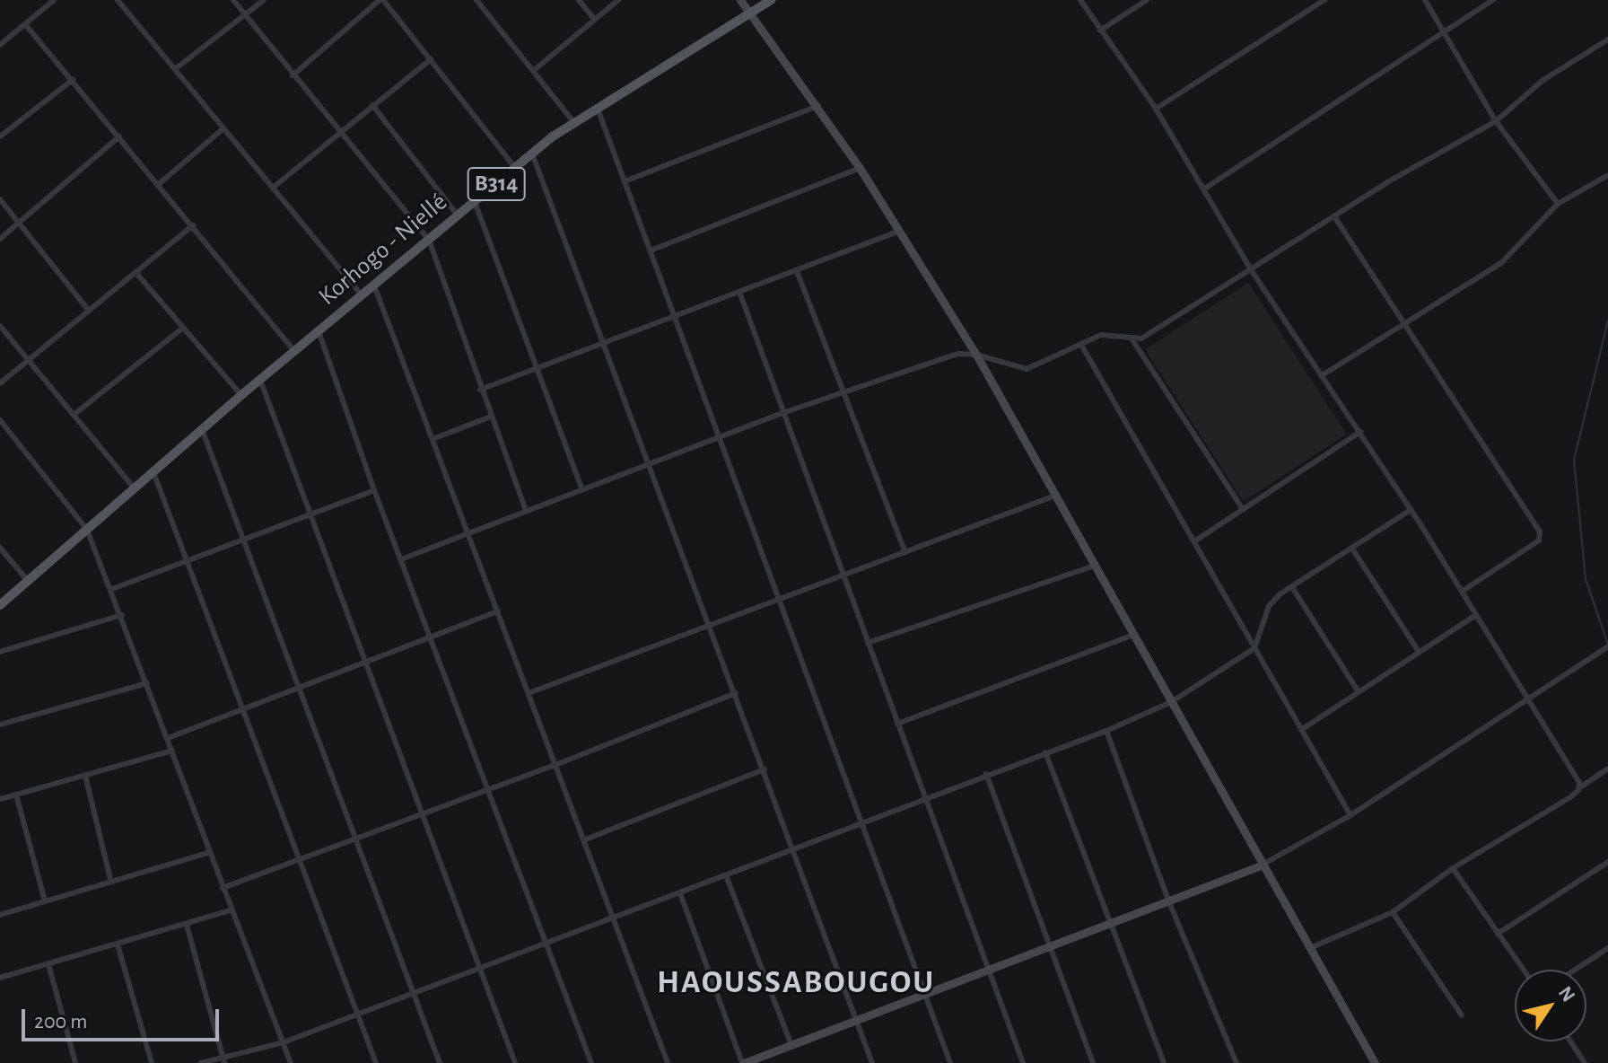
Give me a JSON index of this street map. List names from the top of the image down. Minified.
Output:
{"streets":{"main road":["B314","Korhogo - Niellé"]},"crossings":[["B314","Korhogo - Niellé"]],"districts":["HAOUSSABOUGOU"],"scale_bar":"200 m","north":"top right"}
